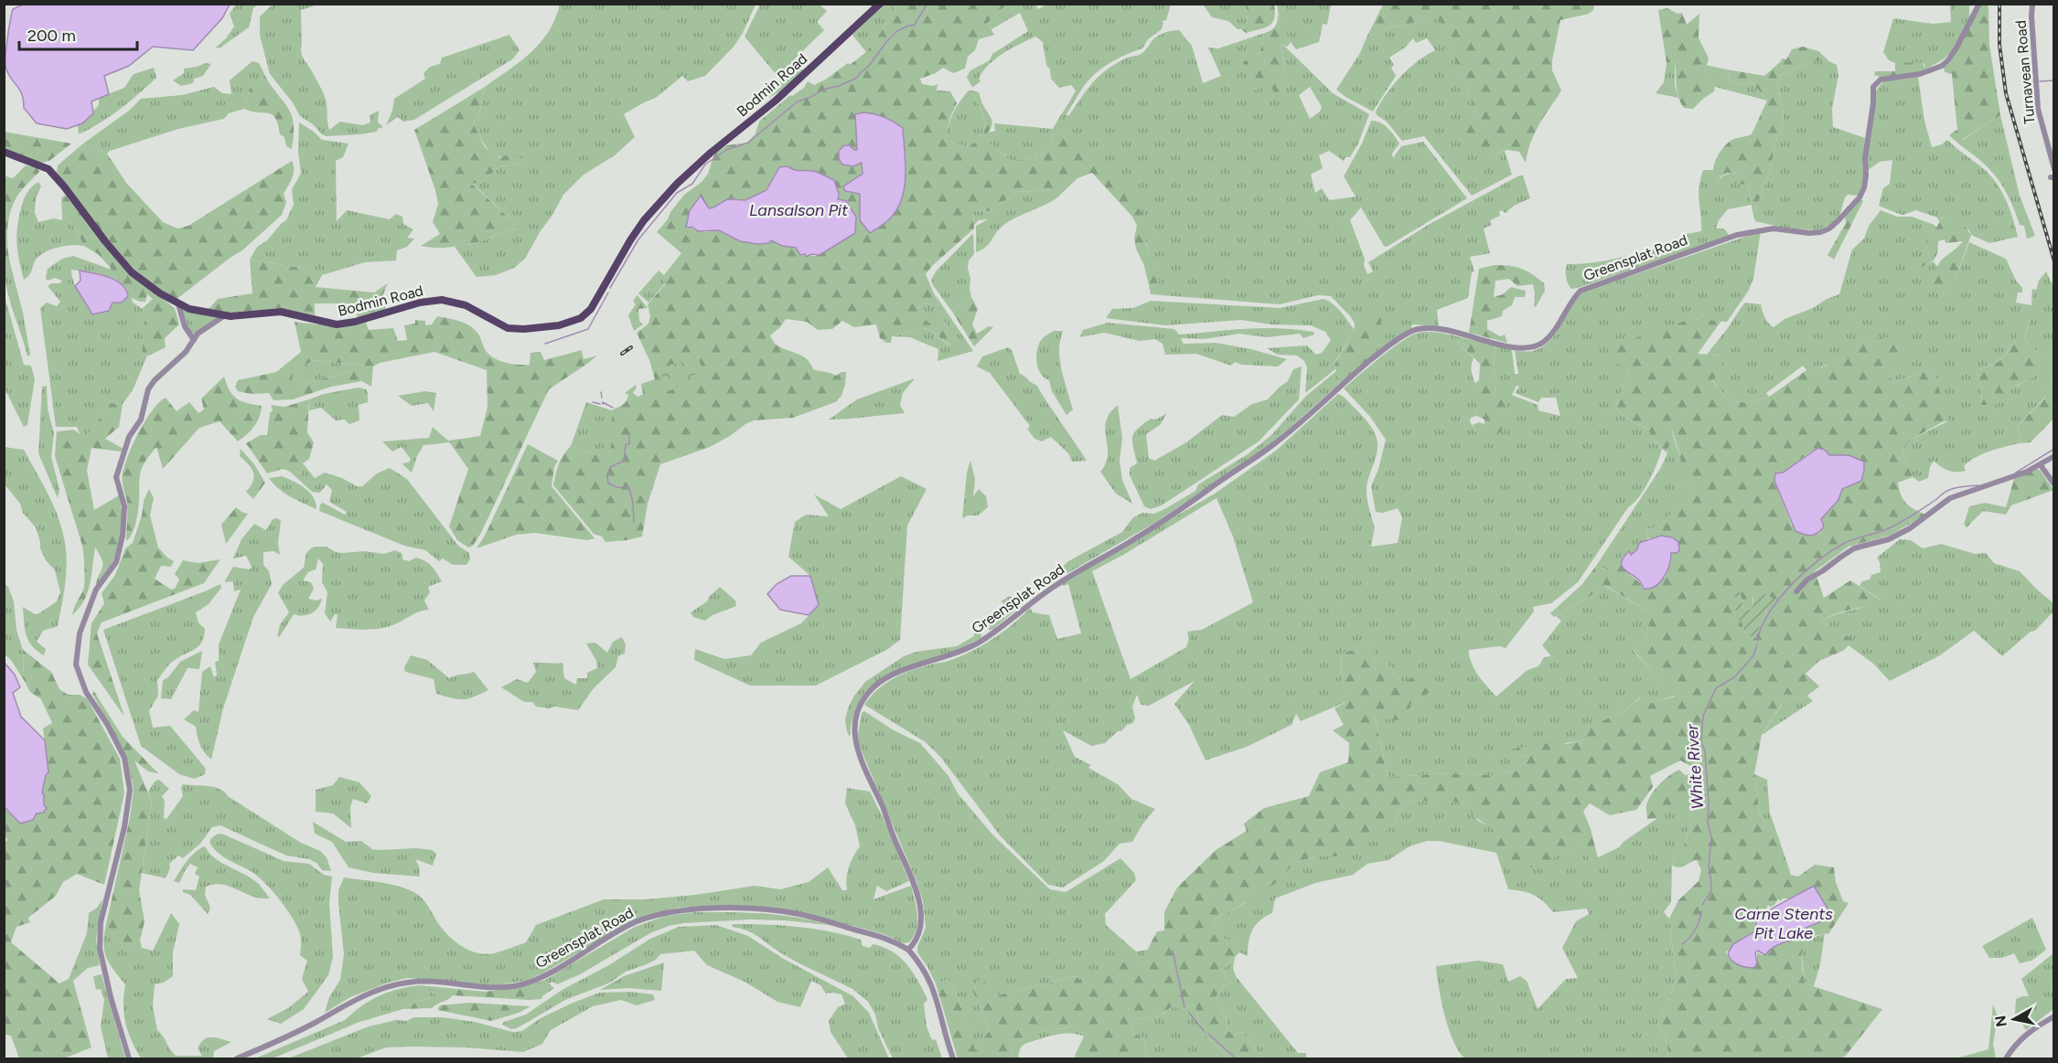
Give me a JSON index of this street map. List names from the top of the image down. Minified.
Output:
{"streets":{"main road":["Bodmin Road"],"street":["Turnavean Road","Greensplat Road"]},"water":["Lansalson Pit","White River","Carne Stents Pit Lake"],"scale_bar":"200 m","north":"left"}
